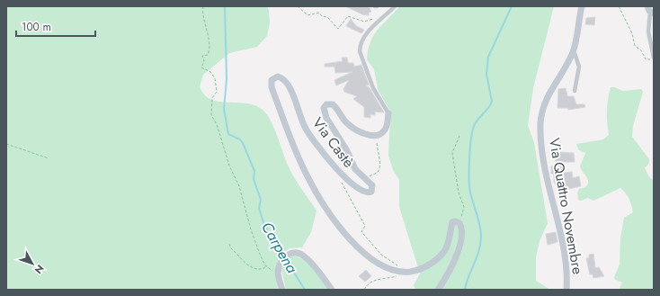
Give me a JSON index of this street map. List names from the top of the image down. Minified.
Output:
{"streets":{"street":["Via Castè","Via Quattro Novembre"]},"water":["Carpena"],"scale_bar":"100 m","north":"bottom right"}
